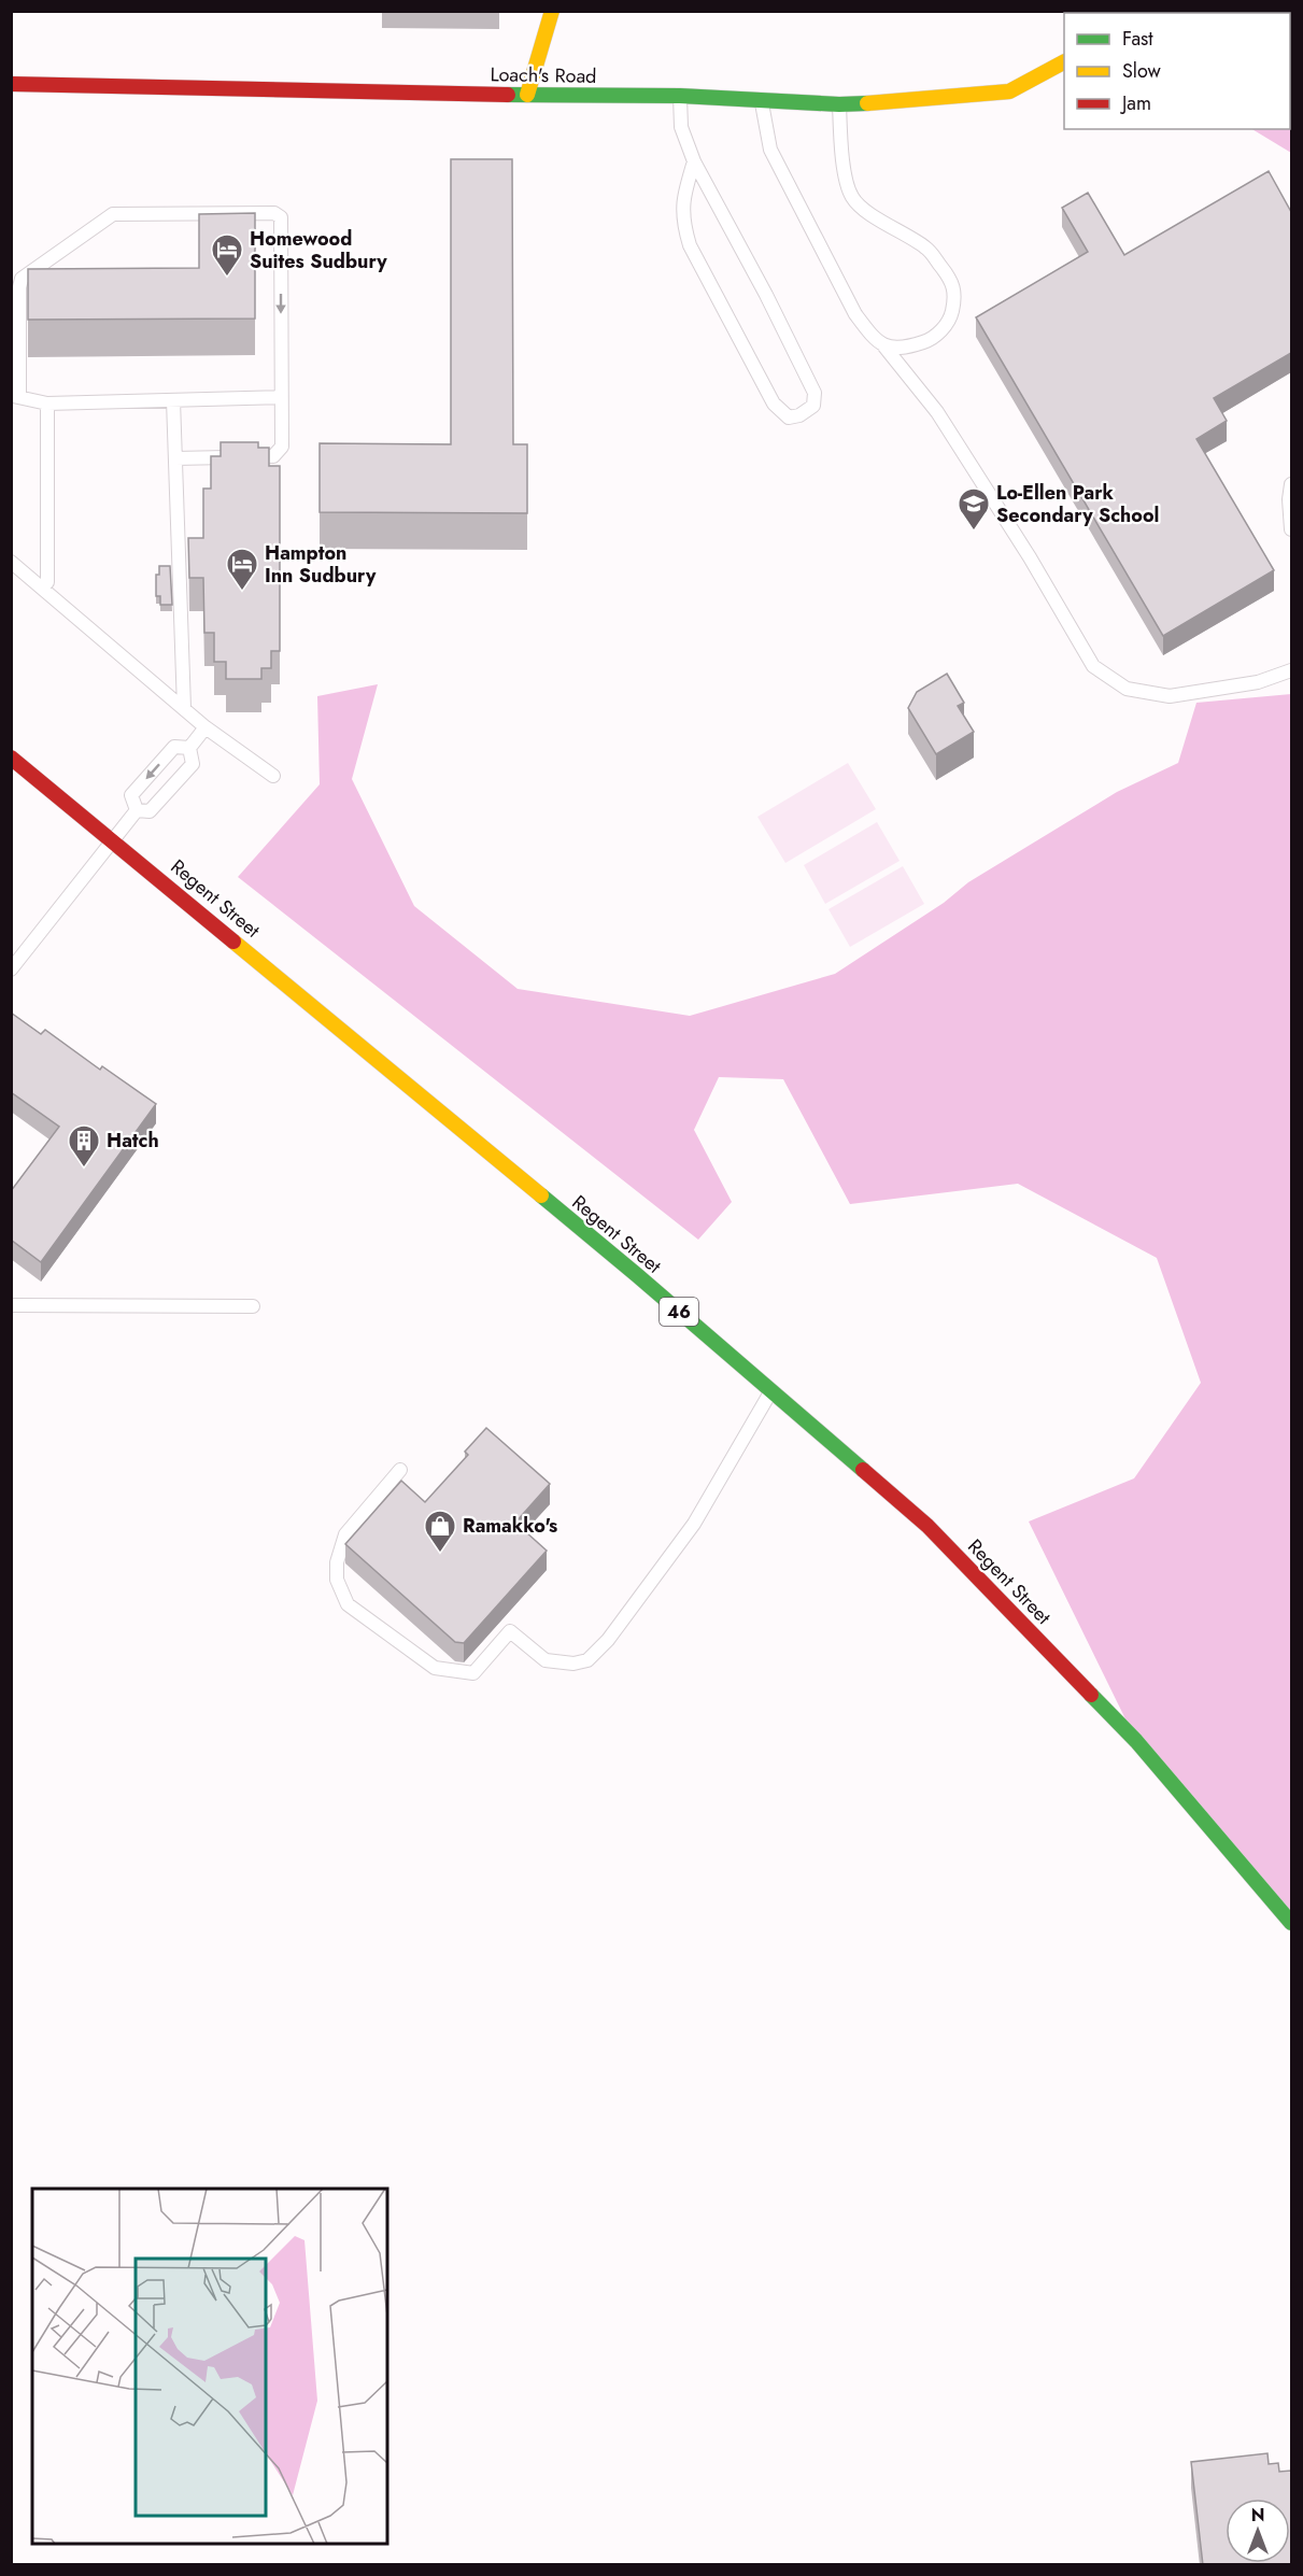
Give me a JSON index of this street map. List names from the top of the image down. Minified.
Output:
{"streets":{"main road":["Loach's Road","Regent Street","46"]},"places":{"hotel":["Homewood Suites Sudbury","Hampton Inn Sudbury"],"school or university":["Lo-Ellen Park Secondary School"],"building":["Hatch"],"shop":["Ramakko's"]},"legend":["Fast","Slow","Jam"],"north":"top"}
